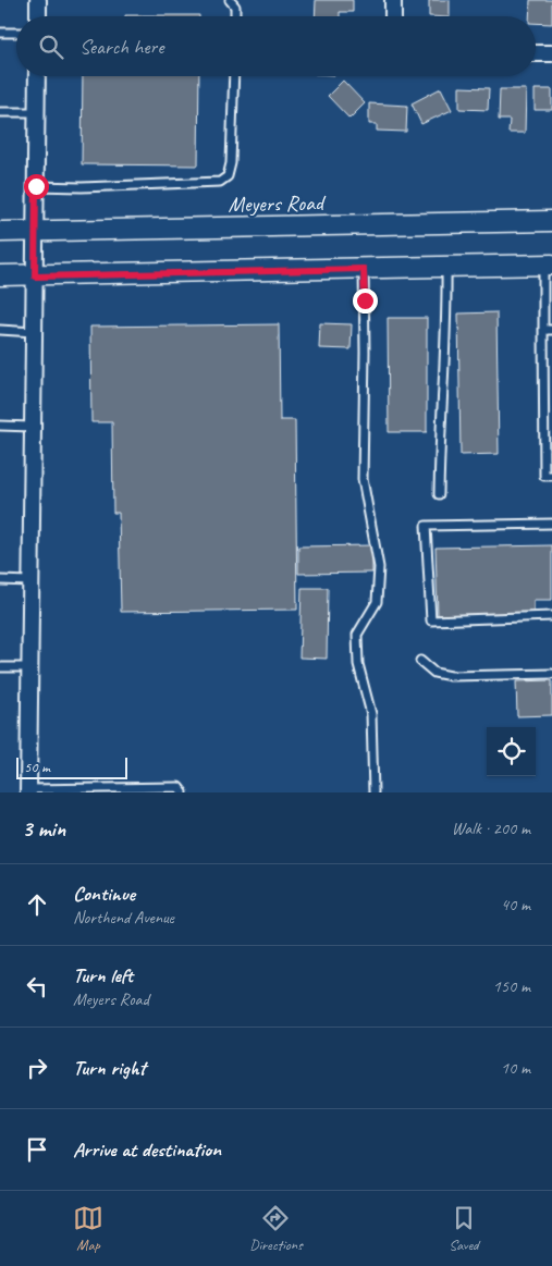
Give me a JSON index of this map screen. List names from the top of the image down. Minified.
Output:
{"streets":{"street":["Meyers Road"]},"scale_bar":"50 m","page":{"search":"Search here","scale":"50 m","heading":["3 min","Walk · 200 m"],"list":[["Continue","Northend Avenue","40 m"],["Turn left","Meyers Road","150 m"],["Turn right","10 m"],"Arrive at destination"],"nav":["Map","Directions","Saved"]}}
